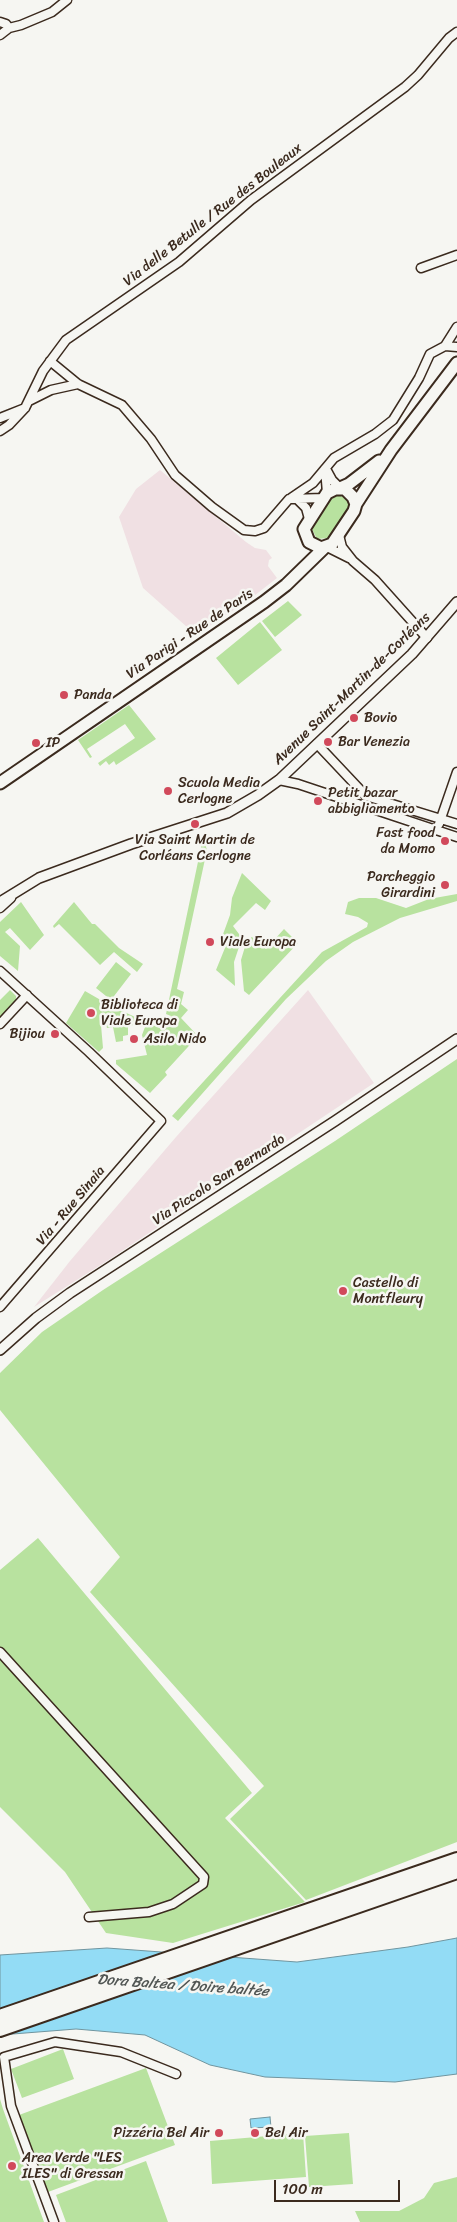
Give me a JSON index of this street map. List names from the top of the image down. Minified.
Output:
{"streets":{"main road":["Via Parigi - Rue de Paris"],"street":["Via delle Betulle / Rue des Bouleaux","Avenue Saint-Martin-de-Corléans","Via Piccolo San Bernardo","Via - Rue Sinaia"]},"water":["Dora Baltea / Doire baltée"],"places":["Panda","Bovio","Bar Venezia","IP","Scuola Media Cerlogne","Petit bazar abbigliamento","Via Saint Martin de Corléans Cerlogne","Fast food da Momo","Parcheggio Girardini","Viale Europa","Biblioteca di Viale Europa","Bijiou","Asilo Nido","Castello di Montfleury","Pizzéria Bel Air","Bel Air","Area Verde \"LES ILES\" di Gressan"],"scale_bar":"100 m"}
